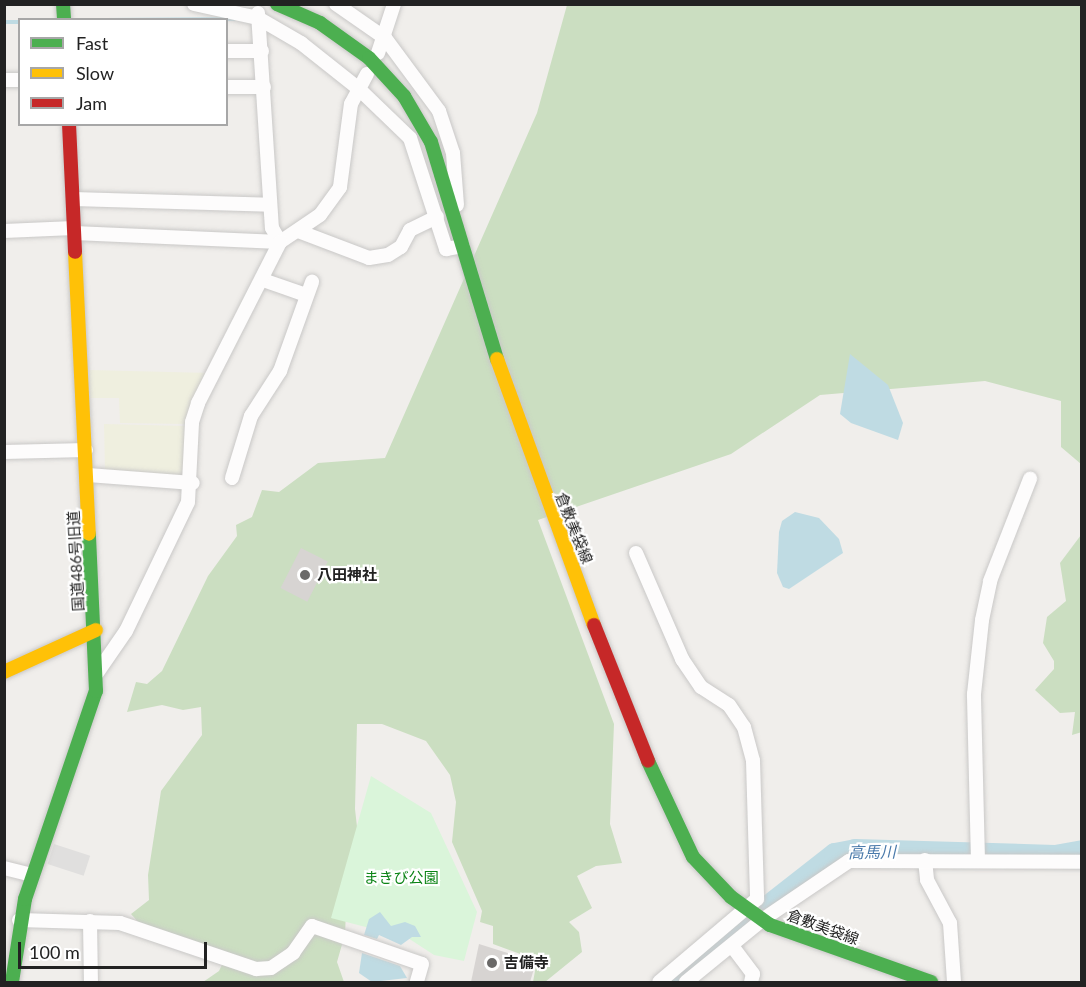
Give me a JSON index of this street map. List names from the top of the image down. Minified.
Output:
{"streets":{"main road":["倉敷美袋線","国道486号旧道"]},"water":["高馬川"],"parks":["まきび公園"],"places":["八田神社","吉備寺"],"legend":["Fast","Slow","Jam"],"scale_bar":"100 m"}
